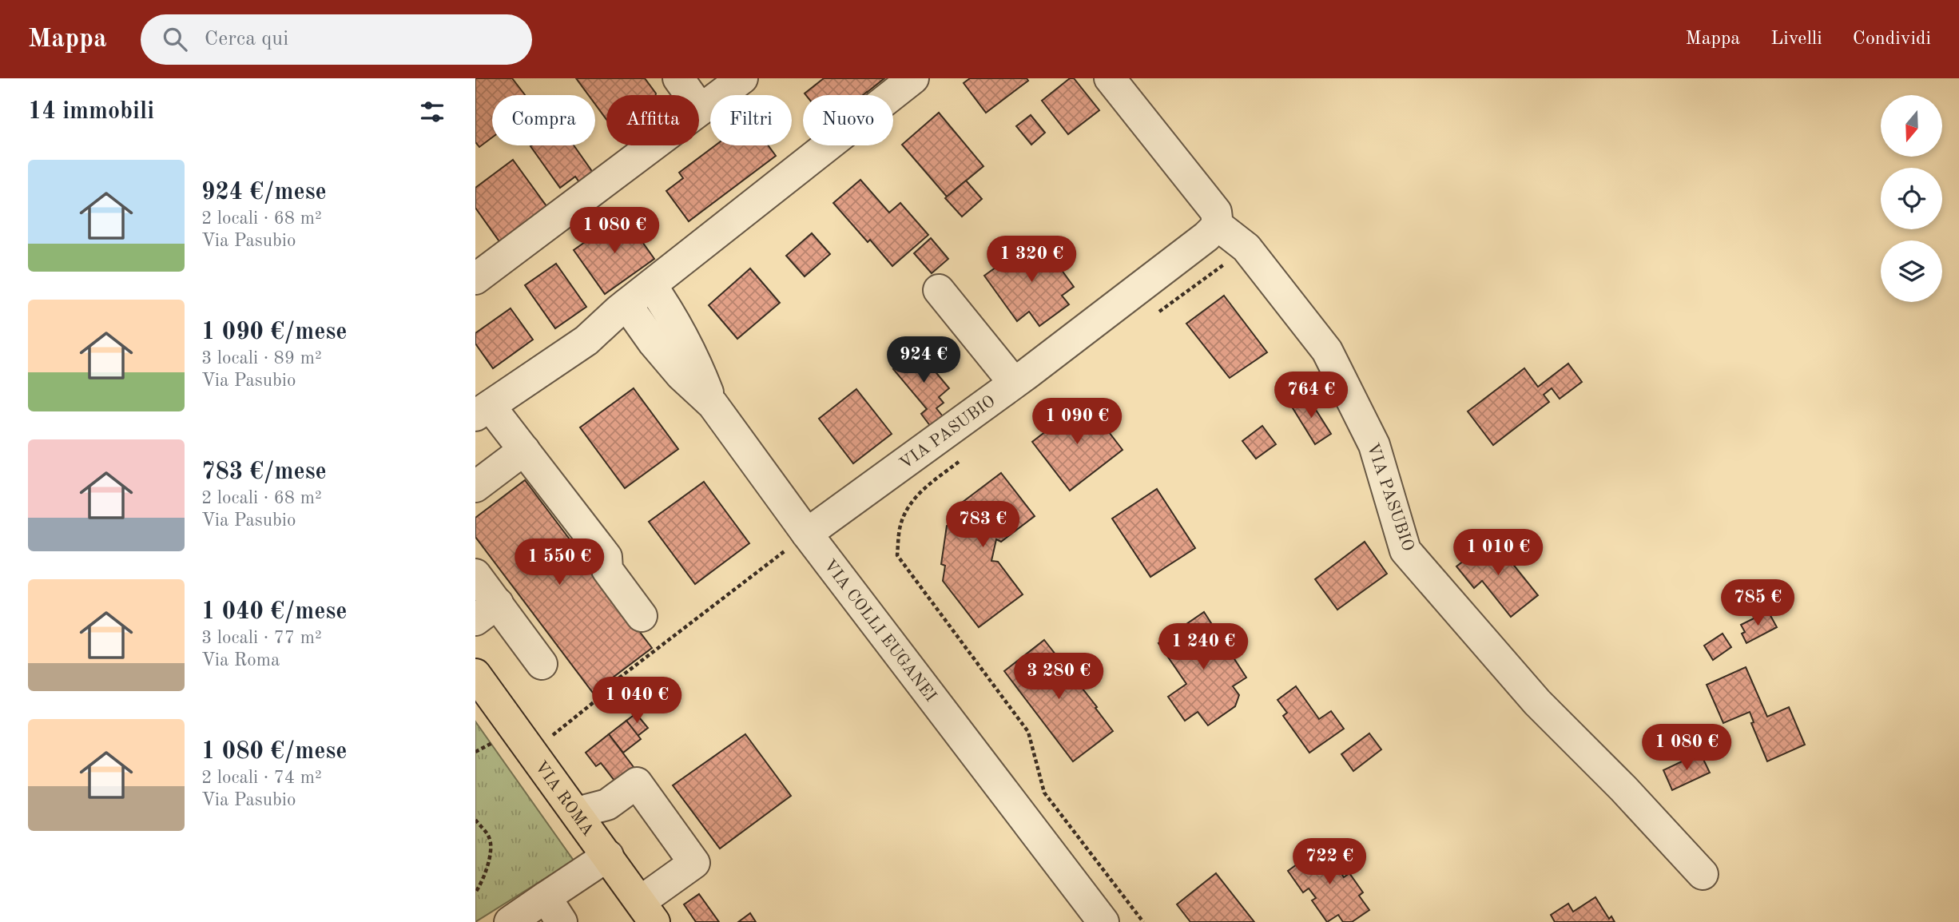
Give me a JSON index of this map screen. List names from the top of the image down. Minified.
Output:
{"streets":{"main road":["VIA ROMA"],"street":["VIA PASUBIO","VIA COLLI EUGANEI"]},"crossings":[["VIA PASUBIO","VIA COLLI EUGANEI"]],"north":"bottom","page":{"header":"Mappa","search":"Cerca qui","nav":["Mappa","Livelli","Condividi"],"heading":"14 immobili","chip":["Compra","Affitta","Filtri","Nuovo"],"list":[{"name":"924 €/mese","note":"2 locali · 68 m² · Via Pasubio"},{"name":"1 090 €/mese","note":"3 locali · 89 m² · Via Pasubio"},{"name":"783 €/mese","note":"2 locali · 68 m² · Via Pasubio"},{"name":"1 040 €/mese","note":"3 locali · 77 m² · Via Roma"},{"name":"1 080 €/mese","note":"2 locali · 74 m² · Via Pasubio"}],"price":["1 080 €","1 320 €","924 €","764 €","1 090 €","783 €","1 010 €","1 550 €","785 €","1 240 €","3 280 €","1 040 €","1 080 €","722 €"]}}
